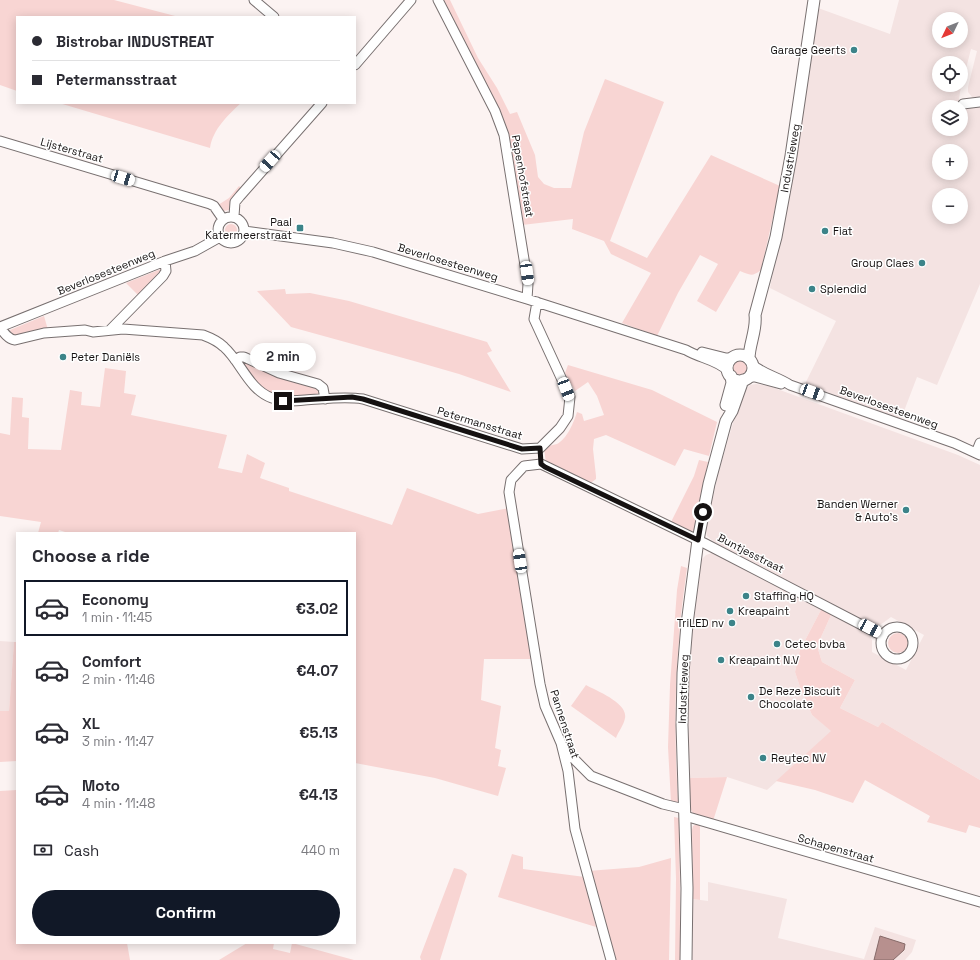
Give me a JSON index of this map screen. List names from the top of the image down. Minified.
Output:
{"streets":{"main road":["Industrieweg"],"street":["Lijsterstraat","Papenhofstraat","Beverlosesteenweg","Petermansstraat","Buntjesstraat","Pannenstraat","Schapenstraat"]},"crossings":[["Lijsterstraat","Beverlosesteenweg"],["Industrieweg","Beverlosesteenweg"],["Industrieweg","Buntjesstraat"],["Industrieweg","Schapenstraat"],["Papenhofstraat","Beverlosesteenweg"],["Beverlosesteenweg","Petermansstraat"],["Pannenstraat","Schapenstraat"]],"places":{"other":["Garage Geerts","Fiat","Group Claes","Splendid","Peter Daniëls","Banden Werner & Auto's","Staffing HQ","Kreapaint","TriLED nv","Cetec bvba","Kreapaint N.V","De Reze Biscuit Chocolate","Reytec NV"],"transit":["Paal Katermeerstraat"]},"north":"bottom left","page":{"map_buttons":["+","−"],"banner":["Bistrobar INDUSTREAT","Petermansstraat"],"bubble":"2 min","heading":"Choose a ride","list":[{"name":"Economy","note":"1 min · 11:45","value":"€3.02"},{"name":"Comfort","note":"2 min · 11:46","value":"€4.07"},{"name":"XL","note":"3 min · 11:47","value":"€5.13"},{"name":"Moto","note":"4 min · 11:48","value":"€4.13"}],"pay":["Cash","440 m"],"buttons":"Confirm"}}
